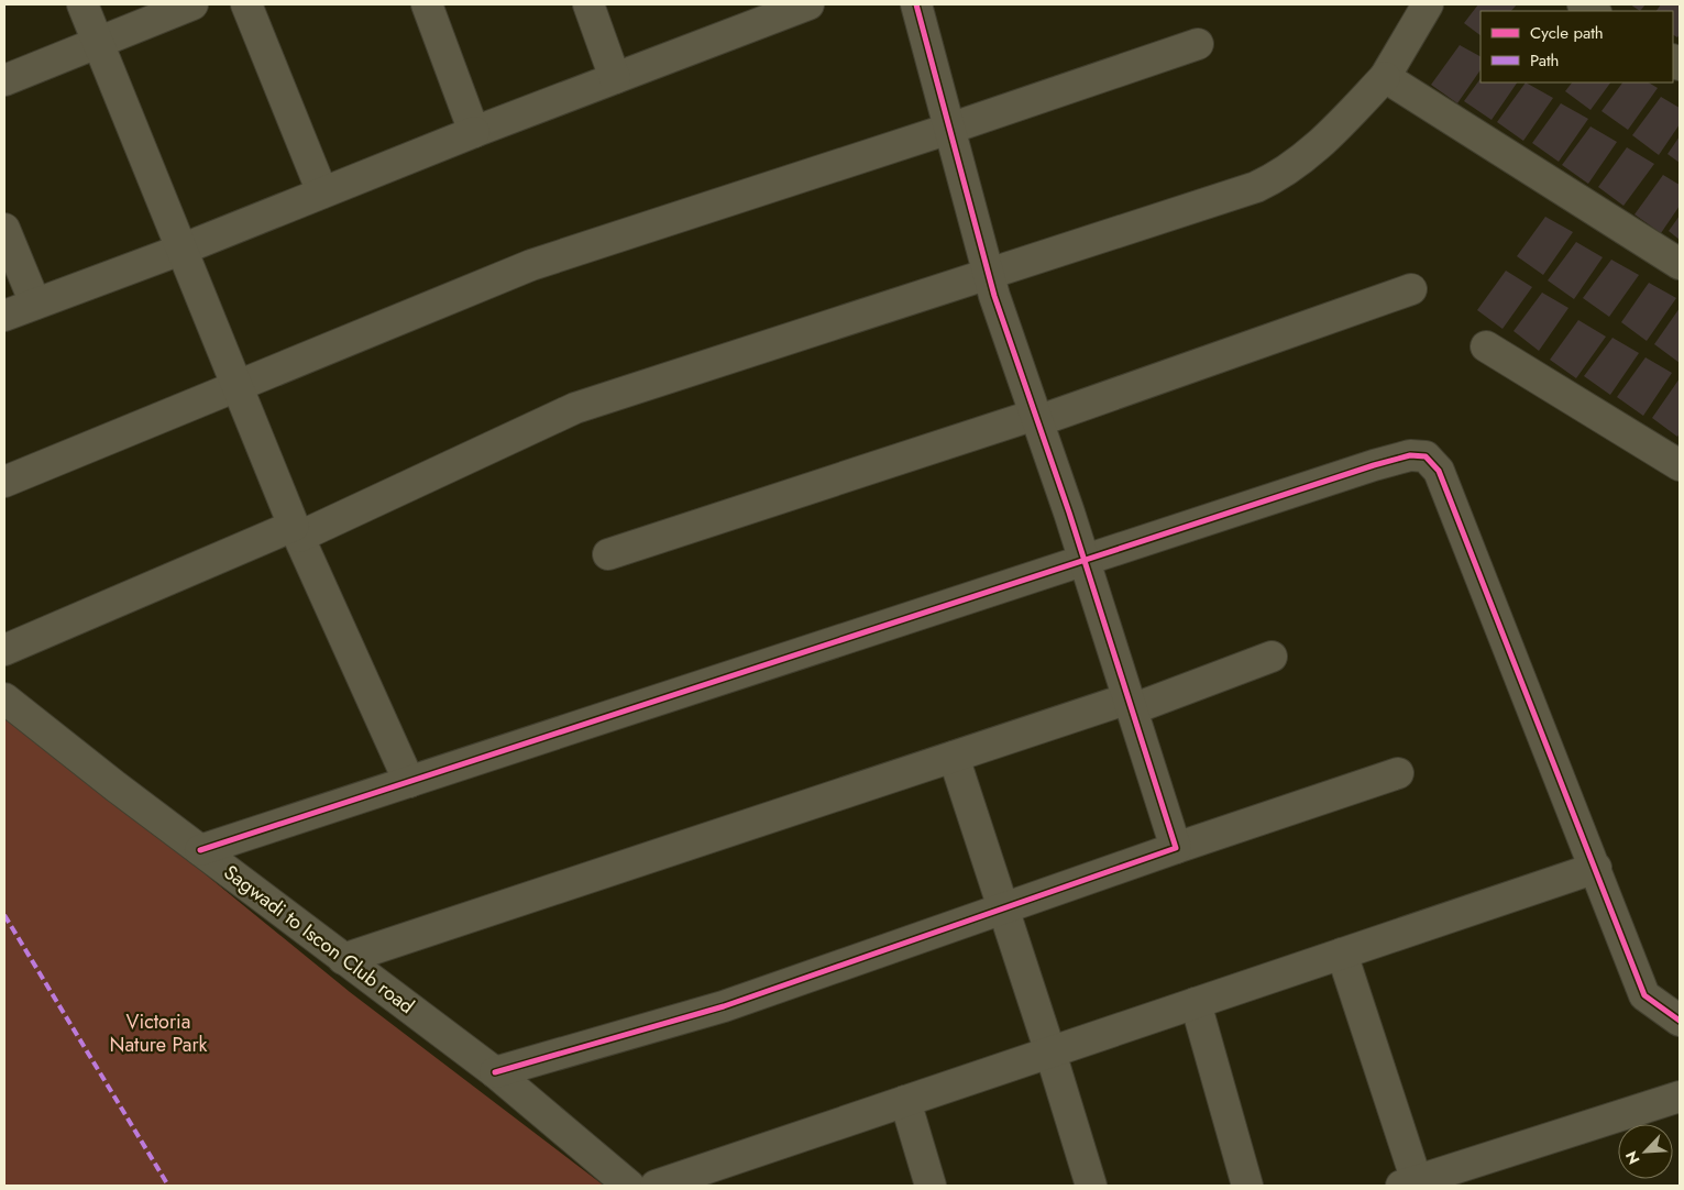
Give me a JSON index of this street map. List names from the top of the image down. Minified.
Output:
{"streets":{"street":["Sagwadi to Iscon Club road"]},"parks":["Victoria Nature Park"],"legend":["Cycle path","Path"],"north":"bottom left"}
